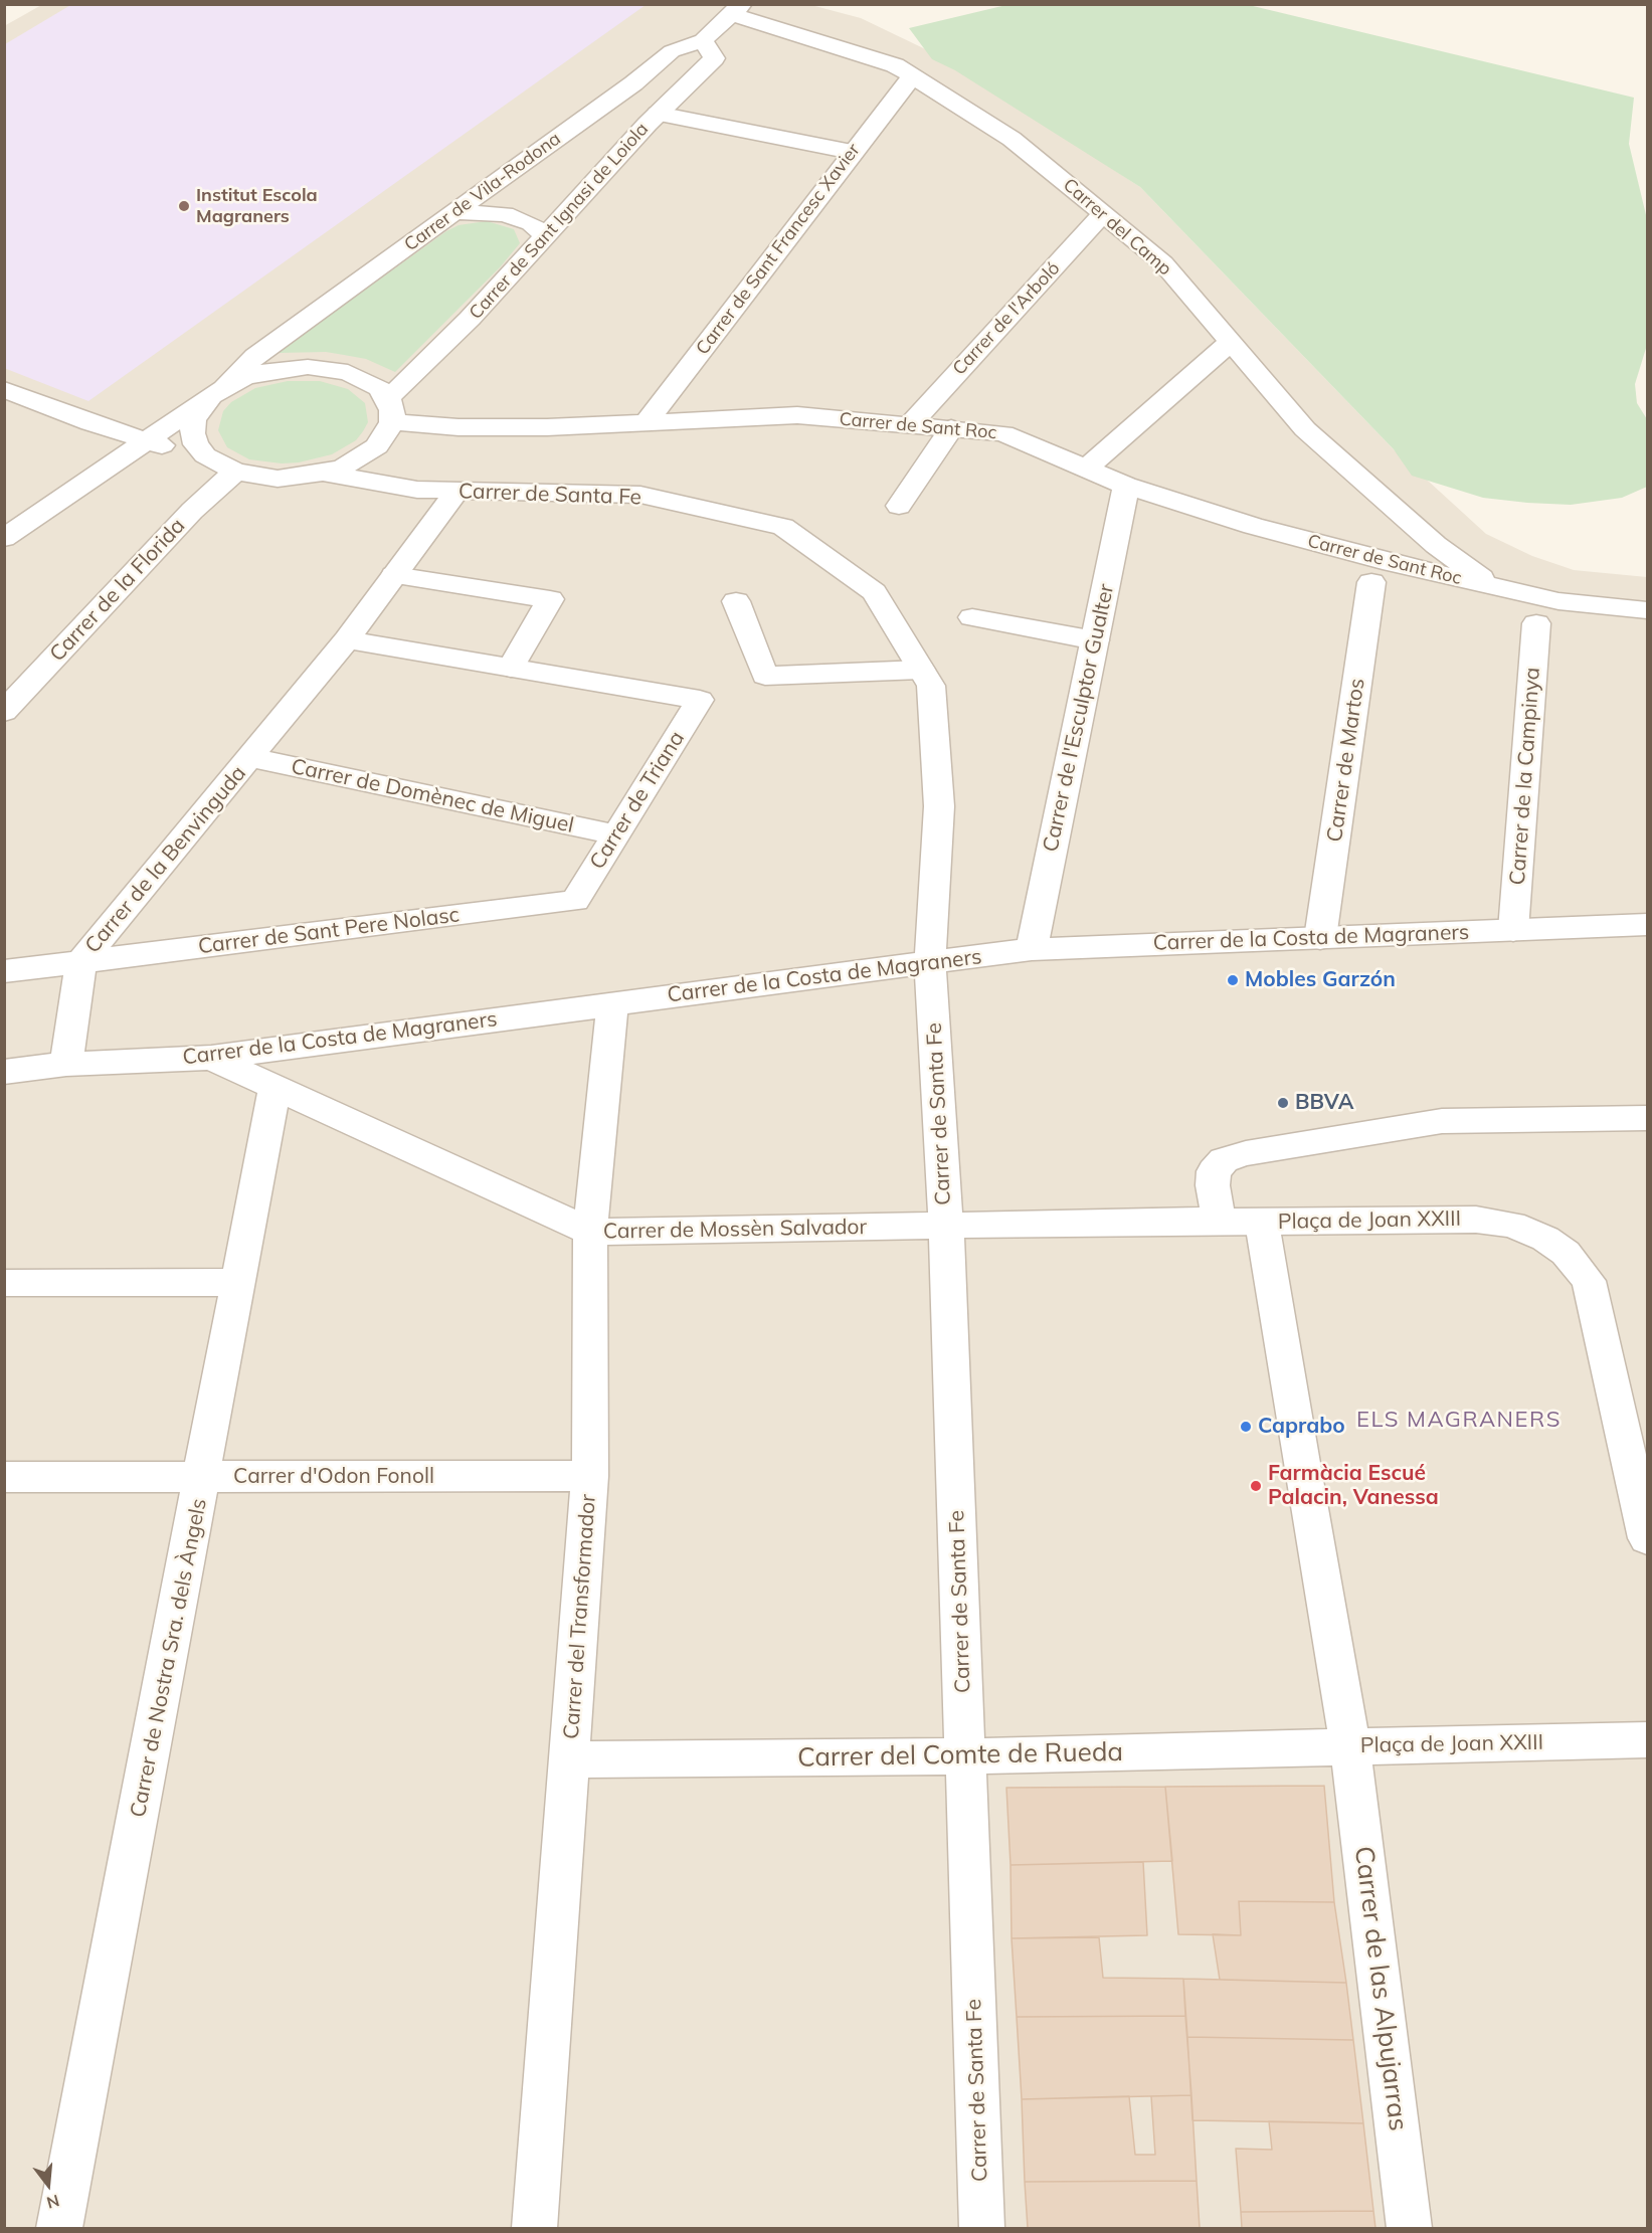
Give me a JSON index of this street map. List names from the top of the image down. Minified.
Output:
{"streets":{"street":["Carrer de Vila-Rodona","Carrer de Sant Ignasi de Loiola","Carrer del Camp","Carrer de Sant Francesc Xavier","Carrer de l'Arboló","Carrer de Sant Roc","Carrer de Santa Fe","Carrer de la Florida","Carrer de l'Esculptor Gualter","Carrer de Martos","Carrer de la Campinya","Carrer de Domènec de Miguel","Carrer de Triana","Carrer de la Benvinguda","Carrer de Sant Pere Nolasc","Carrer de la Costa de Magraners","Plaça de Joan XXIII","Carrer de Mossèn Salvador","Carrer d'Odon Fonoll","Carrer del Transformador","Carrer de Nostra Sra. dels Àngels","Carrer del Comte de Rueda","Carrer de las Alpujarras"]},"crossings":[["Carrer de Vila-Rodona","Carrer de Sant Ignasi de Loiola"],["Carrer de Vila-Rodona","Carrer del Camp"],["Carrer de Vila-Rodona","Carrer de Sant Roc"],["Carrer de Vila-Rodona","Carrer de Santa Fe"],["Carrer de Vila-Rodona","Carrer de la Florida"],["Carrer de Sant Ignasi de Loiola","Carrer de Sant Roc"],["Carrer de Sant Ignasi de Loiola","Carrer de Santa Fe"],["Carrer de Sant Ignasi de Loiola","Carrer de la Florida"],["Carrer del Camp","Carrer de Sant Francesc Xavier"],["Carrer del Camp","Carrer de l'Arboló"],["Carrer del Camp","Carrer de Sant Roc"],["Carrer de Sant Francesc Xavier","Carrer de Sant Roc"],["Carrer de l'Arboló","Carrer de Sant Roc"],["Carrer de Sant Roc","Carrer de Santa Fe"],["Carrer de Sant Roc","Carrer de la Florida"],["Carrer de Sant Roc","Carrer de l'Esculptor Gualter"],["Carrer de Santa Fe","Carrer de la Florida"],["Carrer de Santa Fe","Carrer de la Benvinguda"],["Carrer de Santa Fe","Carrer de la Costa de Magraners"],["Carrer de Santa Fe","Carrer de Mossèn Salvador"],["Carrer de Santa Fe","Carrer del Comte de Rueda"],["Carrer de l'Esculptor Gualter","Carrer de la Costa de Magraners"],["Carrer de Martos","Carrer de la Costa de Magraners"],["Carrer de la Campinya","Carrer de la Costa de Magraners"],["Carrer de Domènec de Miguel","Carrer de Triana"],["Carrer de Domènec de Miguel","Carrer de la Benvinguda"],["Carrer de Triana","Carrer de Sant Pere Nolasc"],["Carrer de la Benvinguda","Carrer de Sant Pere Nolasc"],["Carrer de la Costa de Magraners","Carrer de Mossèn Salvador"],["Carrer de la Costa de Magraners","Carrer del Transformador"],["Plaça de Joan XXIII","Carrer de Mossèn Salvador"],["Plaça de Joan XXIII","Carrer del Comte de Rueda"],["Plaça de Joan XXIII","Carrer de las Alpujarras"],["Carrer de Mossèn Salvador","Carrer del Transformador"],["Carrer de Mossèn Salvador","Carrer de Nostra Sra. dels Àngels"],["Carrer d'Odon Fonoll","Carrer del Transformador"],["Carrer d'Odon Fonoll","Carrer de Nostra Sra. dels Àngels"],["Carrer del Transformador","Carrer del Comte de Rueda"],["Carrer del Comte de Rueda","Carrer de las Alpujarras"]],"districts":["ELS MAGRANERS"],"places":["Institut Escola Magraners","Mobles Garzón","BBVA","Caprabo","Farmàcia Escué Palacin, Vanessa"],"north":"bottom"}
